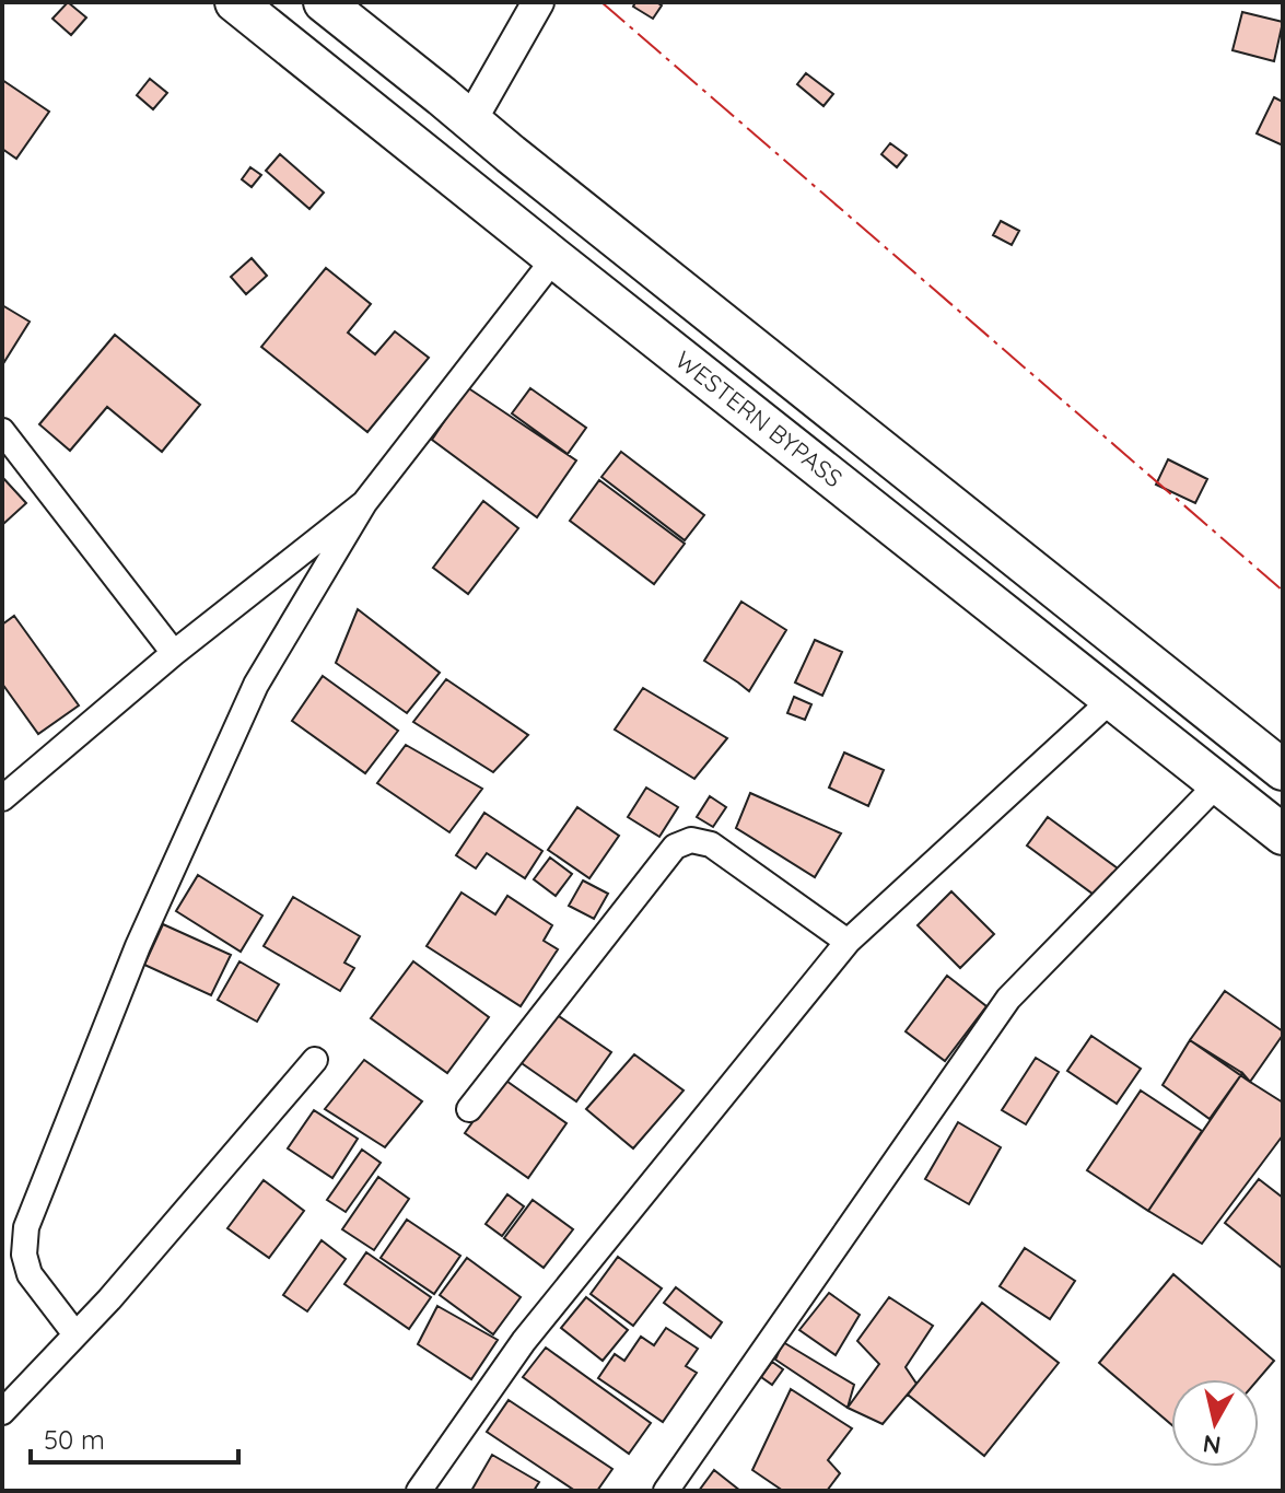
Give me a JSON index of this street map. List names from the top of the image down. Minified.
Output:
{"streets":{"main road":["WESTERN BYPASS"]},"scale_bar":"50 m","north":"bottom"}
